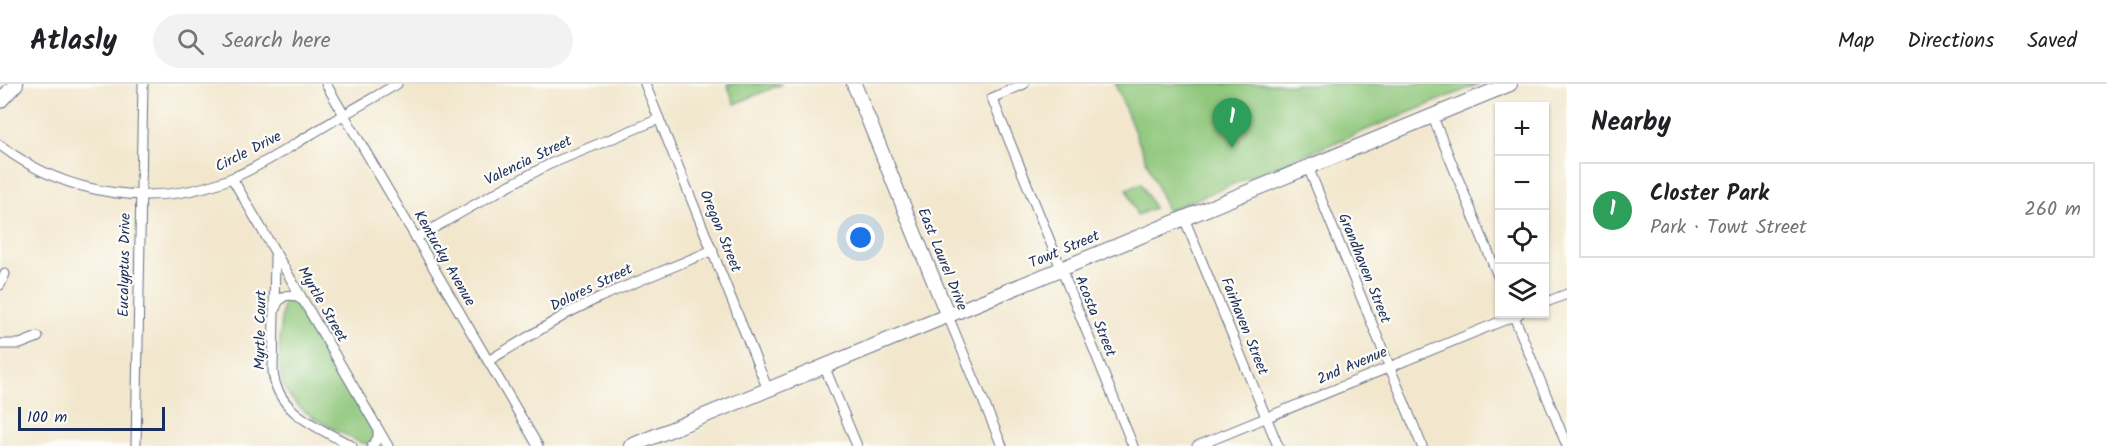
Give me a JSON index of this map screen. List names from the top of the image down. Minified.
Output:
{"streets":{"street":["Circle Drive","Valencia Street","Oregon Street","Towt Street","Kentucky Avenue","East Laurel Drive","Eucalyptus Drive","Grandhaven Street","Dolores Street","Myrtle Street","Acosta Street","Fairhaven Street","Myrtle Court","2nd Avenue"]},"crossings":[["Circle Drive","Kentucky Avenue"],["Circle Drive","Eucalyptus Drive"],["Circle Drive","Myrtle Street"],["Valencia Street","Oregon Street"],["Valencia Street","Kentucky Avenue"],["Oregon Street","Towt Street"],["Oregon Street","Dolores Street"],["Towt Street","East Laurel Drive"],["Towt Street","Grandhaven Street"],["Towt Street","Acosta Street"],["Towt Street","Fairhaven Street"],["Kentucky Avenue","Dolores Street"],["Grandhaven Street","2nd Avenue"],["Myrtle Street","Myrtle Court"],["Fairhaven Street","2nd Avenue"]],"scale_bar":"100 m","page":{"header":"Atlasly","search":"Search here","nav":["Map","Directions","Saved"],"heading":"Nearby","pins":"1","map_buttons":["+","−"],"list":[{"mark":"1","name":"Closter Park","note":"Park · Towt Street","value":"260 m"}],"scale":"100 m"}}
